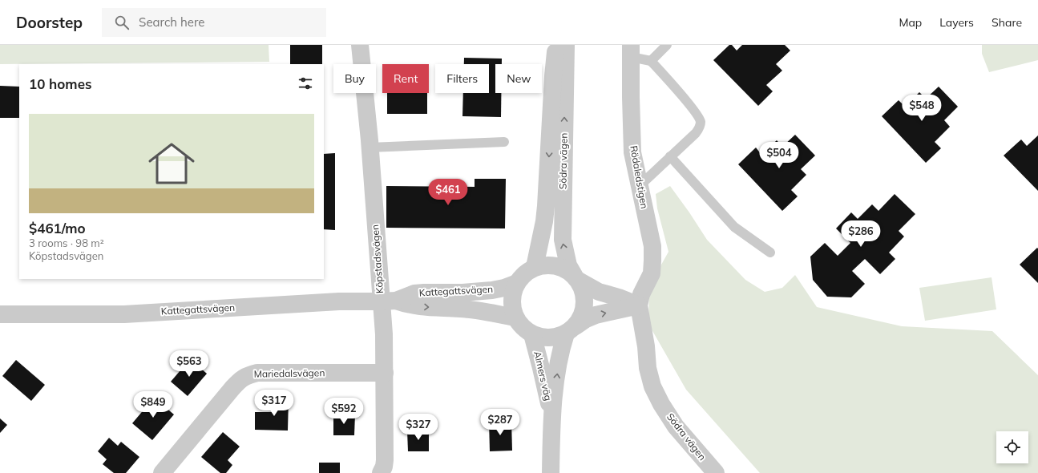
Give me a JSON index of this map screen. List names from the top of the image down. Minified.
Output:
{"streets":{"street":["Södra vägen","Rödaledstigen","Köpstadsvägen","Kattegattsvägen","Mariedalsvägen","Almers väg"]},"crossings":[["Södra vägen","Rödaledstigen"],["Södra vägen","Kattegattsvägen"],["Södra vägen","Almers väg"],["Köpstadsvägen","Kattegattsvägen"],["Köpstadsvägen","Mariedalsvägen"],["Kattegattsvägen","Almers väg"]],"page":{"header":"Doorstep","search":"Search here","nav":["Map","Layers","Share"],"chip":["Buy","Rent","Filters","New"],"heading":"10 homes","price":["$548","$504","$461","$286","$563","$317","$849","$592","$287","$327"],"list":[{"name":"$461/mo","note":"3 rooms · 98 m² · Köpstadsvägen"}]}}
